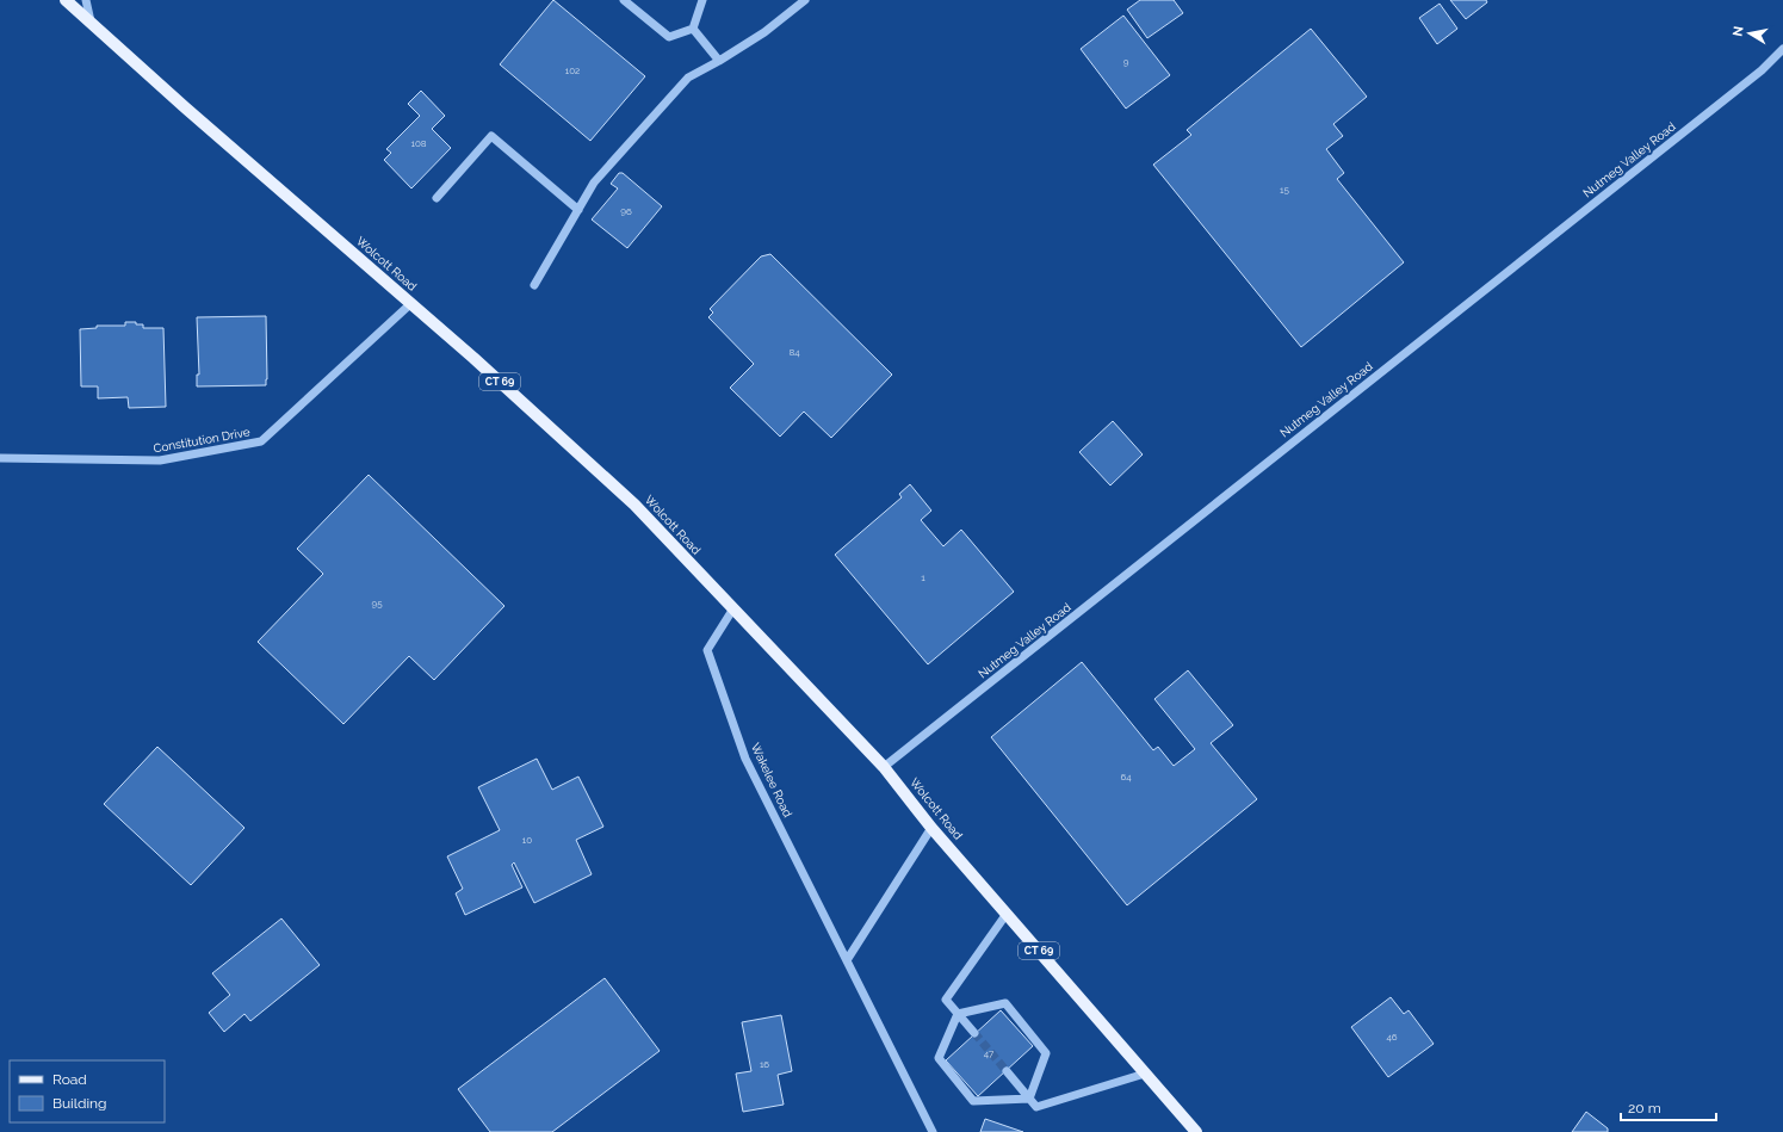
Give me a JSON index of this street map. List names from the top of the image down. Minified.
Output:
{"streets":{"main road":["Wolcott Road","CT 69"],"street":["Nutmeg Valley Road","Constitution Drive","Wakelee Road"]},"crossings":[["Nutmeg Valley Road","Wolcott Road"],["Wolcott Road","Constitution Drive"],["Wolcott Road","Wakelee Road"]],"house_numbers":["9","102","108","15","96","84","1","95","64","10","46","47","16"],"legend":["Road","Building"],"scale_bar":"20 m","north":"left"}
